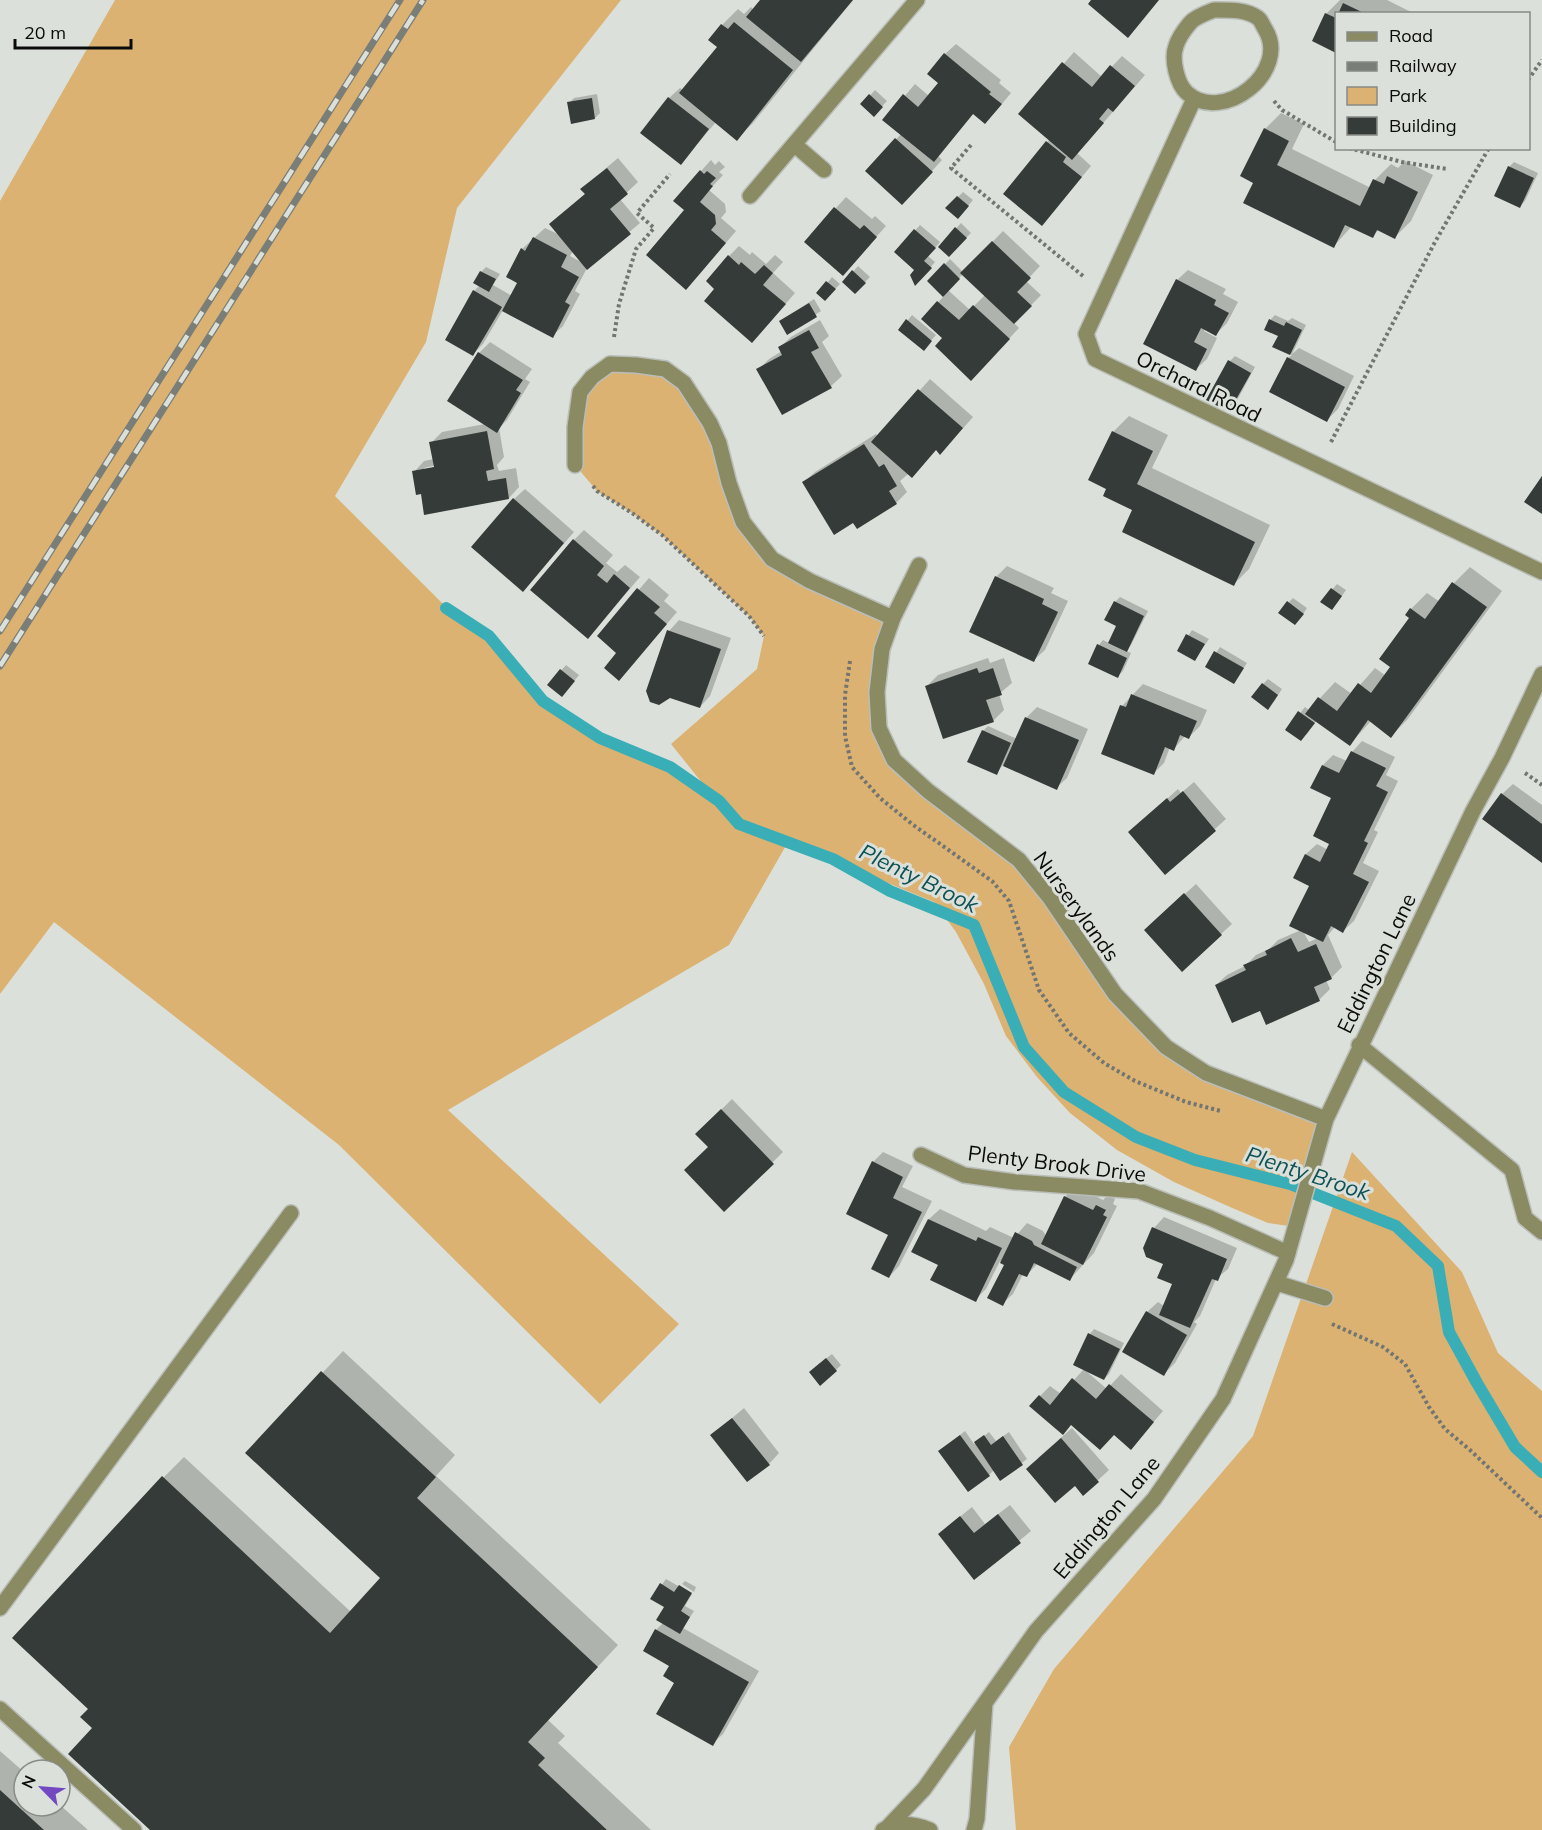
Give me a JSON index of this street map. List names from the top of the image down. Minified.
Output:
{"streets":{"street":["Orchard Road","Nurserylands","Eddington Lane","Plenty Brook Drive"]},"crossings":[["Nurserylands","Eddington Lane"],["Eddington Lane","Plenty Brook Drive"]],"water":["Plenty Brook"],"legend":["Road","Railway","Park","Building"],"scale_bar":"20 m","north":"top left"}
